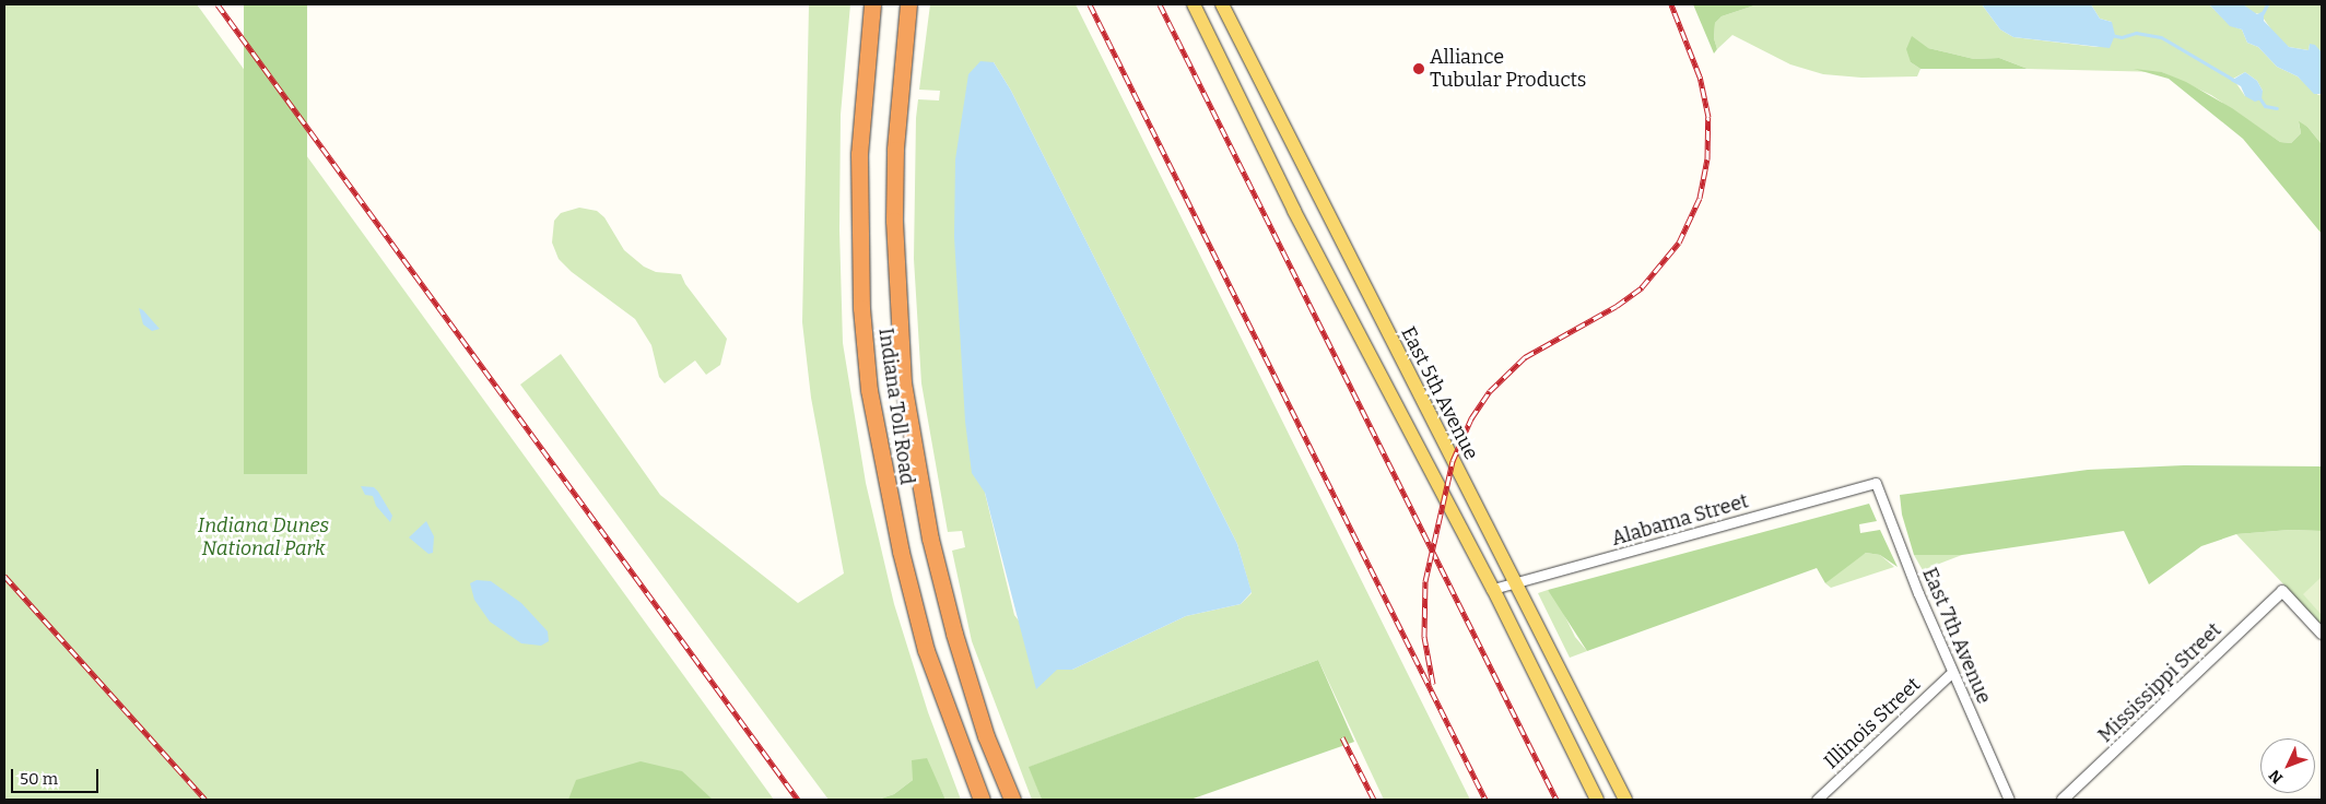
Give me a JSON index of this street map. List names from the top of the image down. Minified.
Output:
{"streets":{"highway":["Indiana Toll Road"],"main road":["East 5th Avenue"],"street":["Alabama Street","East 7th Avenue","Mississippi Street","Illinois Street"]},"crossings":[["East 5th Avenue","Alabama Street"],["Alabama Street","East 7th Avenue"],["East 7th Avenue","Illinois Street"]],"parks":["Indiana Dunes National Park"],"places":["Alliance Tubular Products"],"scale_bar":"50 m","north":"bottom left"}
